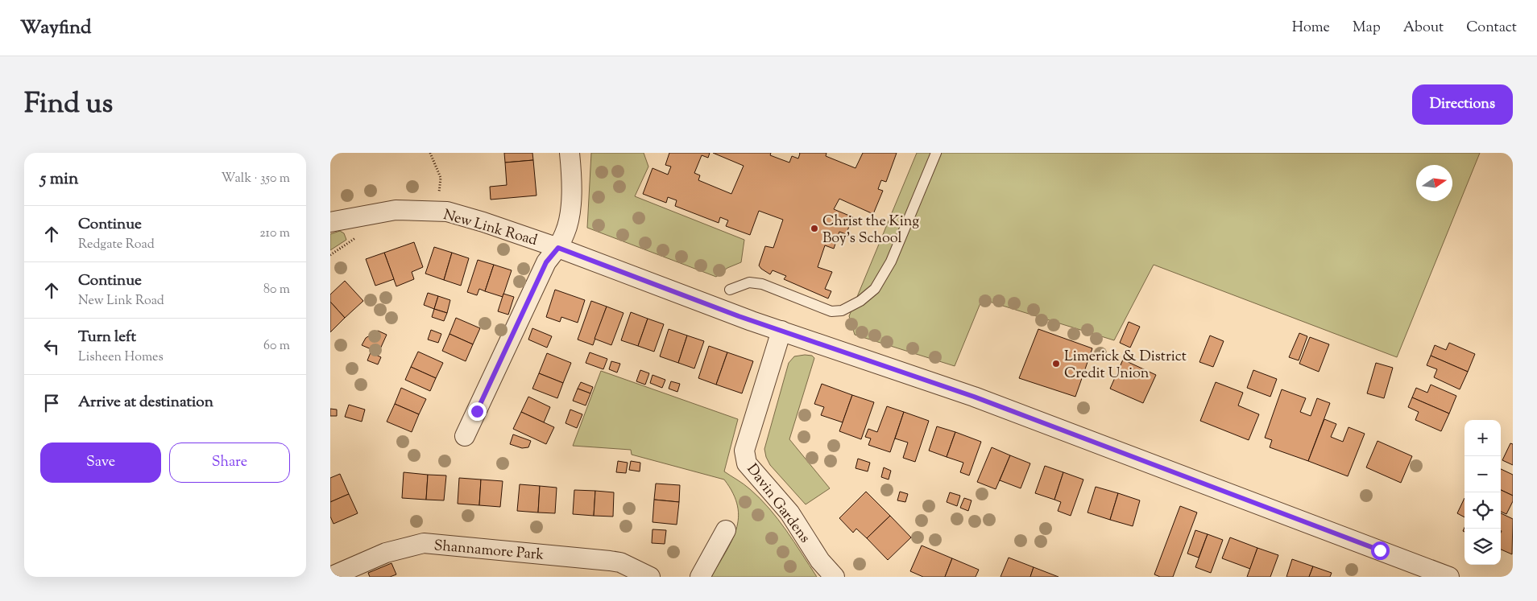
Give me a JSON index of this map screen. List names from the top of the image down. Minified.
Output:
{"streets":{"street":["New Link Road","Davin Gardens","Shannamore Park"]},"crossings":[["New Link Road","Davin Gardens"]],"places":["Christ the King Boy's School","Limerick & District Credit Union"],"north":"right","page":{"header":"Wayfind","nav":["Home","Map","About","Contact"],"title":"Find us","buttons":["Directions",["Save","Share"]],"heading":["5 min","Walk · 350 m"],"list":[["Continue","Redgate Road","210 m"],["Continue","New Link Road","80 m"],["Turn left","Lisheen Homes","60 m"],"Arrive at destination"],"map_buttons":["+","−"]}}
